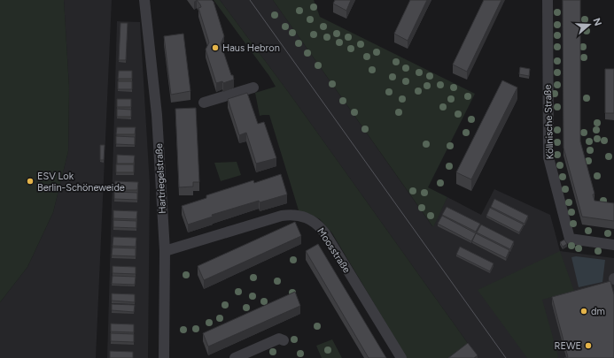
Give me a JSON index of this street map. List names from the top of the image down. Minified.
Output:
{"streets":{"street":["Köllnische Straße","Hartriegelstraße","Moosstraße"]},"crossings":[["Hartriegelstraße","Moosstraße"]],"places":["Haus Hebron","ESV Lok Berlin-Schöneweide","dm","REWE"],"north":"right"}
